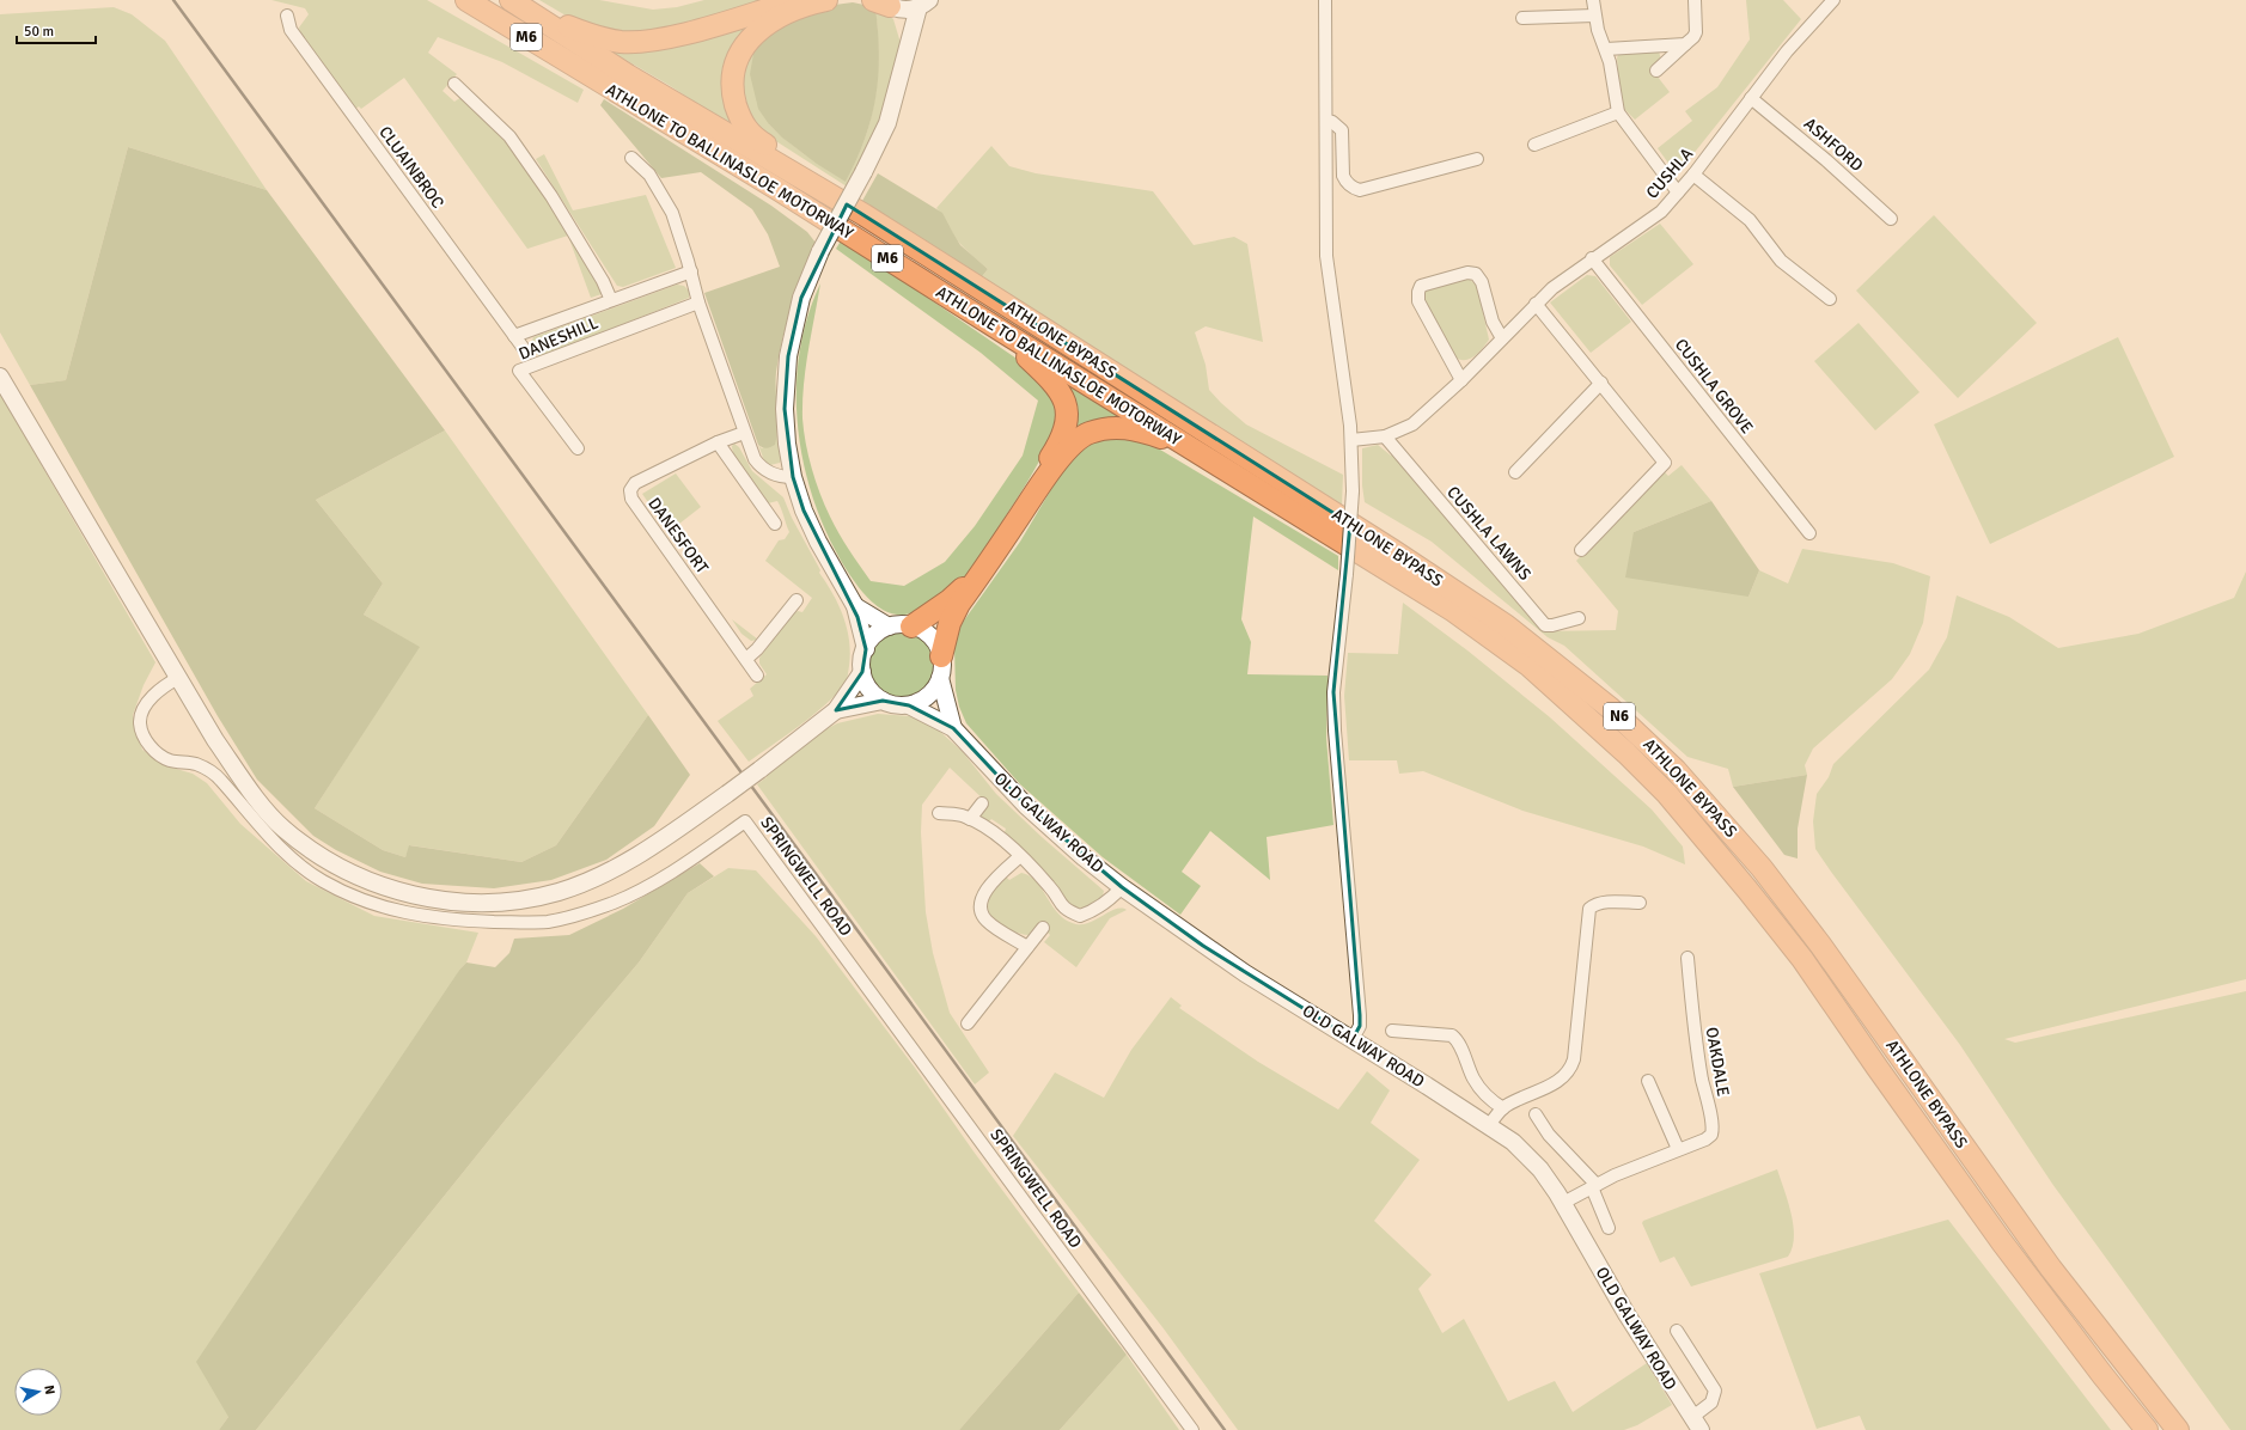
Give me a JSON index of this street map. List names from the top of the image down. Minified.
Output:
{"streets":{"highway":["M6","ATHLONE TO BALLINASLOE MOTORWAY","ATHLONE BYPASS","N6"],"main road":["OLD GALWAY ROAD"],"street":["ASHFORD","CLUAINBROC","CUSHLA","DANESHILL","CUSHLA GROVE","CUSHLA LAWNS","DANESFORT","SPRINGWELL ROAD","OAKDALE"]},"crossings":[["ASHFORD","CUSHLA"],["ATHLONE TO BALLINASLOE MOTORWAY","ATHLONE BYPASS"],["CUSHLA","CUSHLA GROVE"],["CUSHLA","CUSHLA LAWNS"],["OLD GALWAY ROAD","OAKDALE"]],"scale_bar":"50 m","north":"right"}
